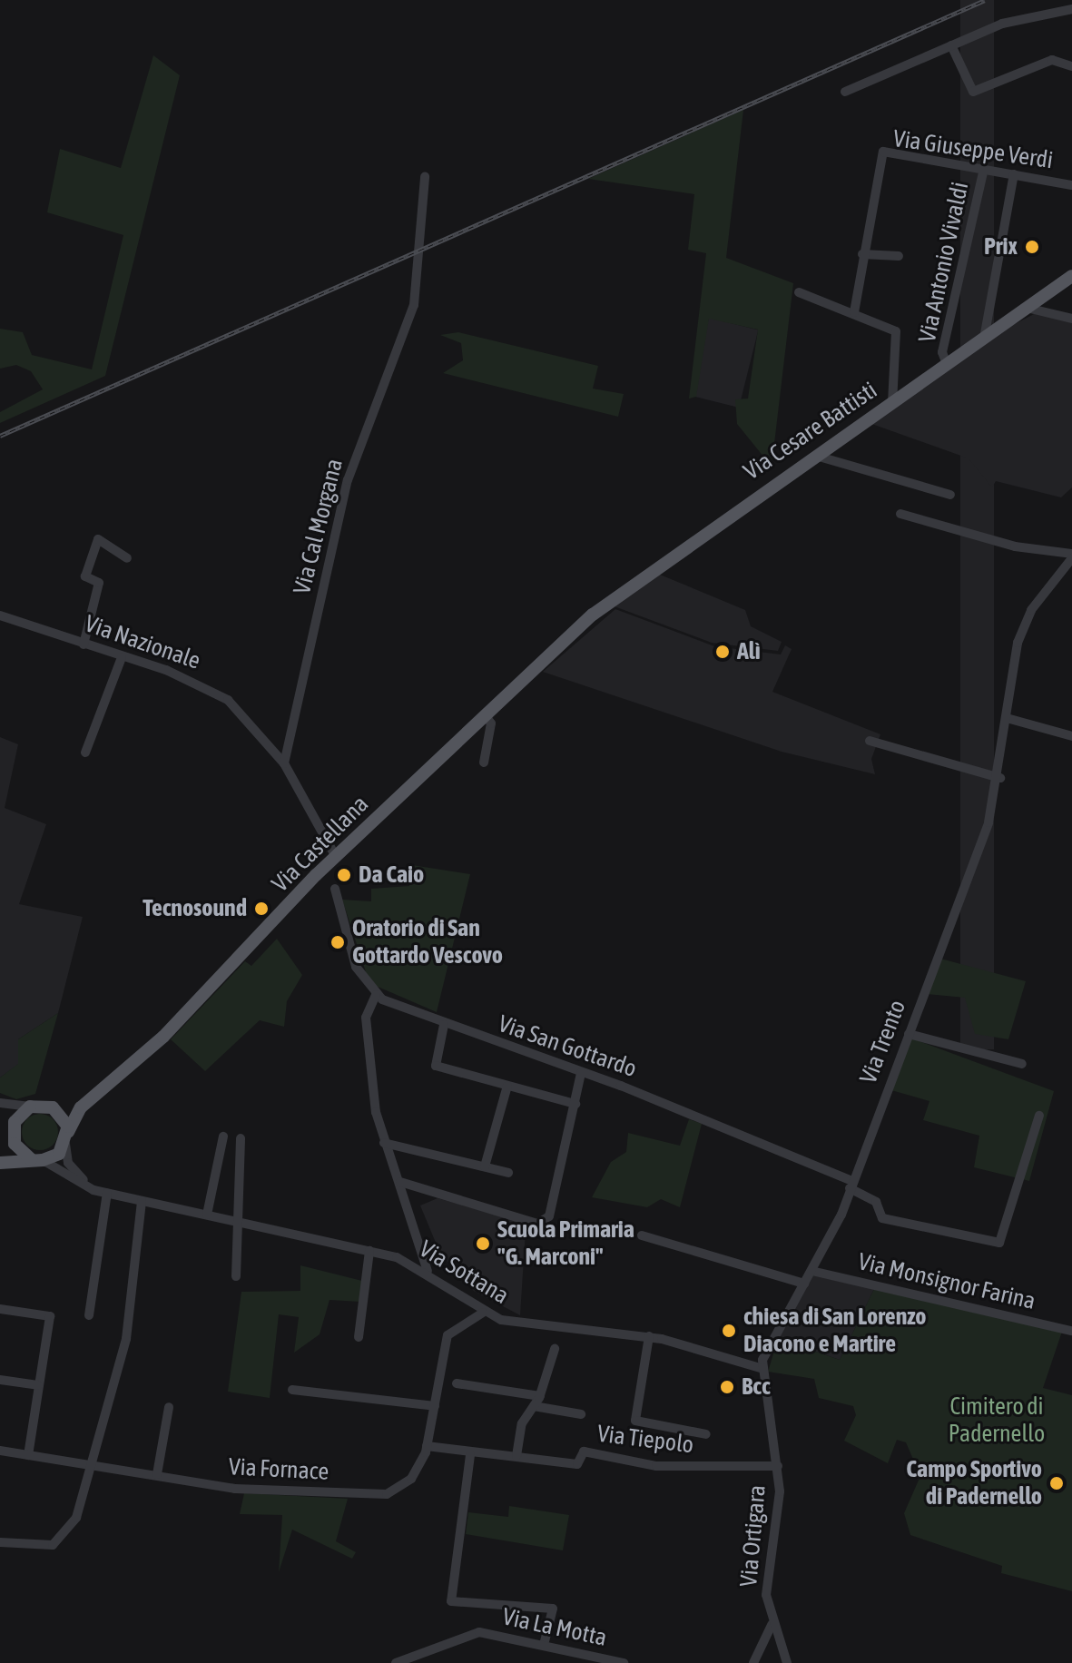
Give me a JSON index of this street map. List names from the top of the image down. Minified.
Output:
{"streets":{"main road":["Via Cesare Battisti","Via Castellana"],"street":["Via Giuseppe Verdi","Via Antonio Vivaldi","Via Cal Morgana","Via Nazionale","Via Trento","Via San Gottardo","Via Sottana","Via Monsignor Farina","Via Tiepolo","Via Fornace","Via Ortigara","Via La Motta"]},"crossings":[["Via Giuseppe Verdi","Via Antonio Vivaldi"],["Via Antonio Vivaldi","Via Cesare Battisti"],["Via Cesare Battisti","Via Castellana"],["Via Cal Morgana","Via Nazionale"],["Via Nazionale","Via Castellana"],["Via Castellana","Via Sottana"],["Via Trento","Via San Gottardo"],["Via Trento","Via Sottana"],["Via Trento","Via Monsignor Farina"],["Via Trento","Via Ortigara"],["Via Sottana","Via Fornace"],["Via Sottana","Via Ortigara"],["Via Tiepolo","Via Fornace"],["Via Tiepolo","Via Ortigara"]],"parks":["Cimitero di Padernello"],"places":["Prix","Alì","Da Caio","Tecnosound","Oratorio di San Gottardo Vescovo","Scuola Primaria \"G. Marconi\"","chiesa di San Lorenzo Diacono e Martire","Bcc","Campo Sportivo di Padernello"]}
